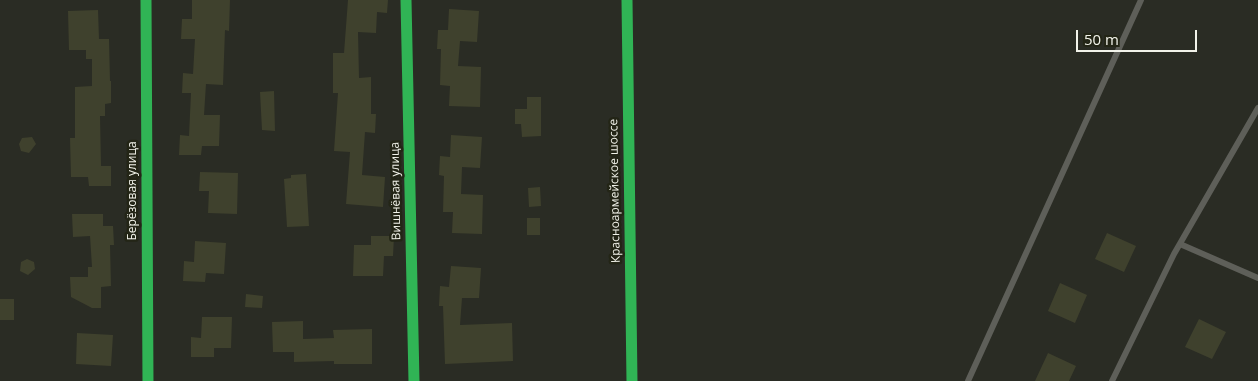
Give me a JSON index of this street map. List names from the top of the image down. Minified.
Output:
{"streets":{"street":["Берёзовая улица","Вишнёвая улица","Красноармейское шоссе"]},"scale_bar":"50 m"}
